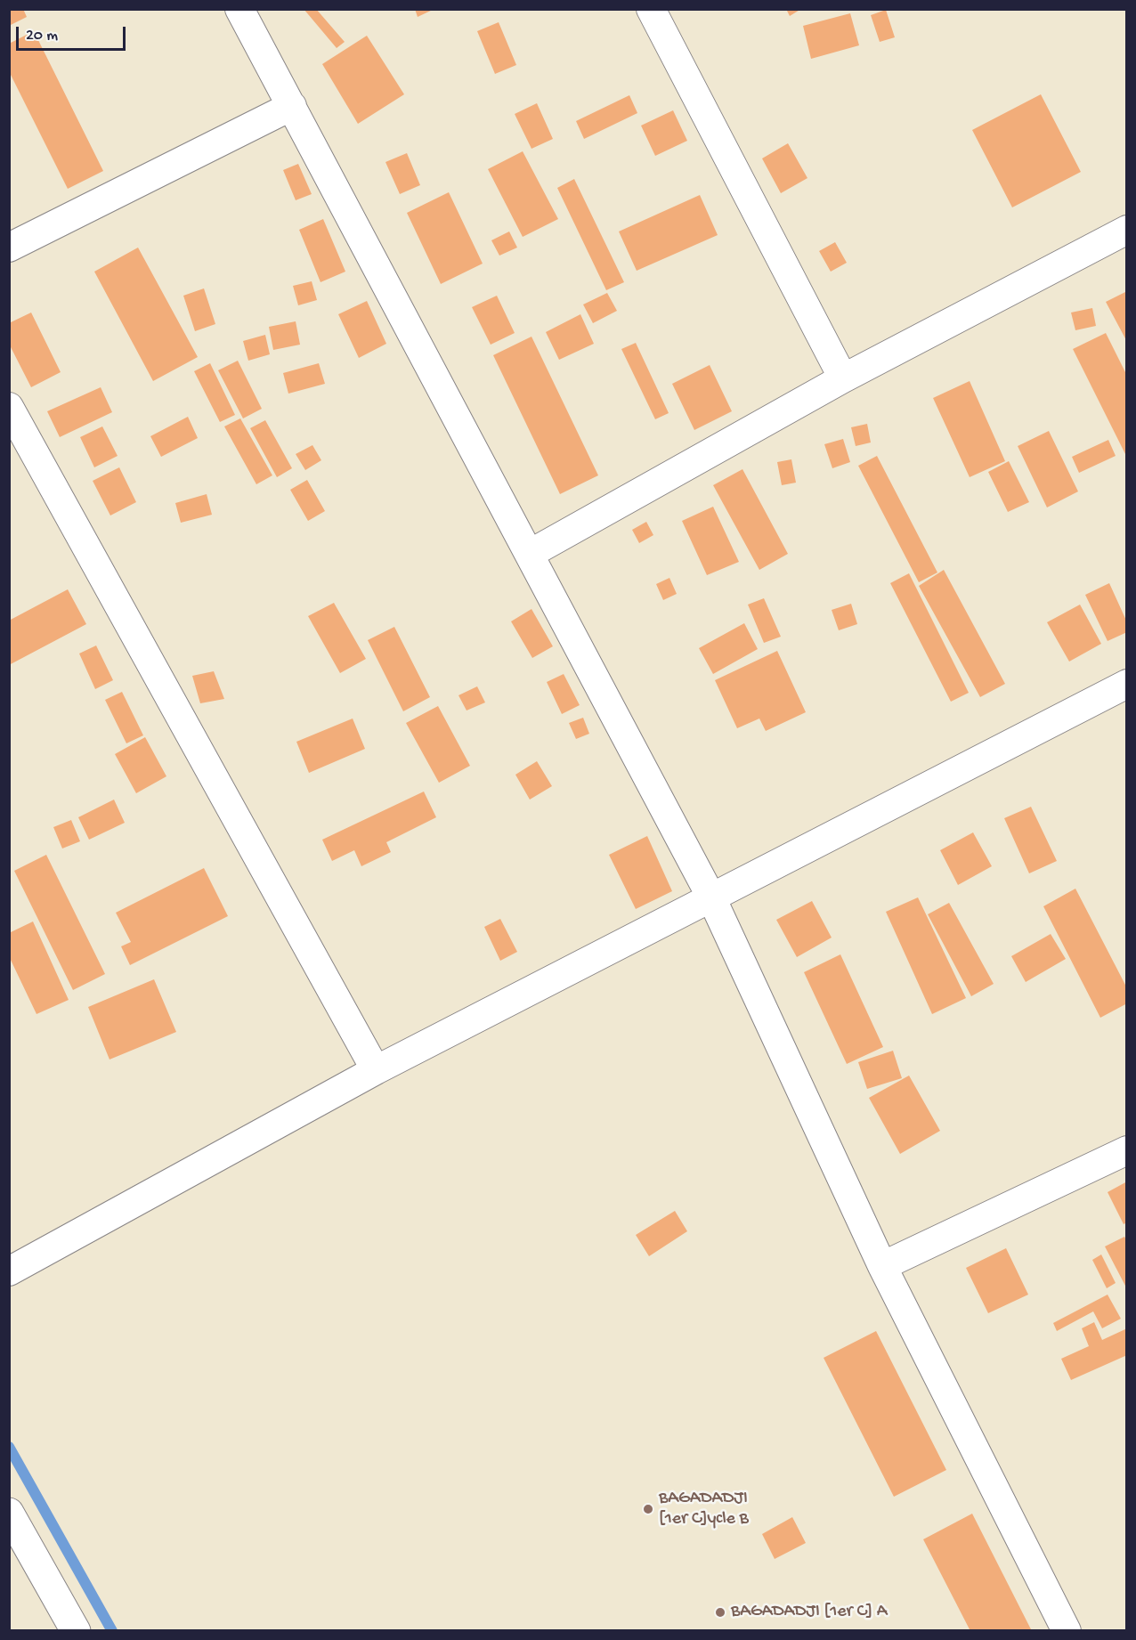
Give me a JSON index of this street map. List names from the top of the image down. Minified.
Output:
{"places":["BAGADADJI [1er C]ycle B","BAGADADJI [1er C] A"],"scale_bar":"20 m"}
